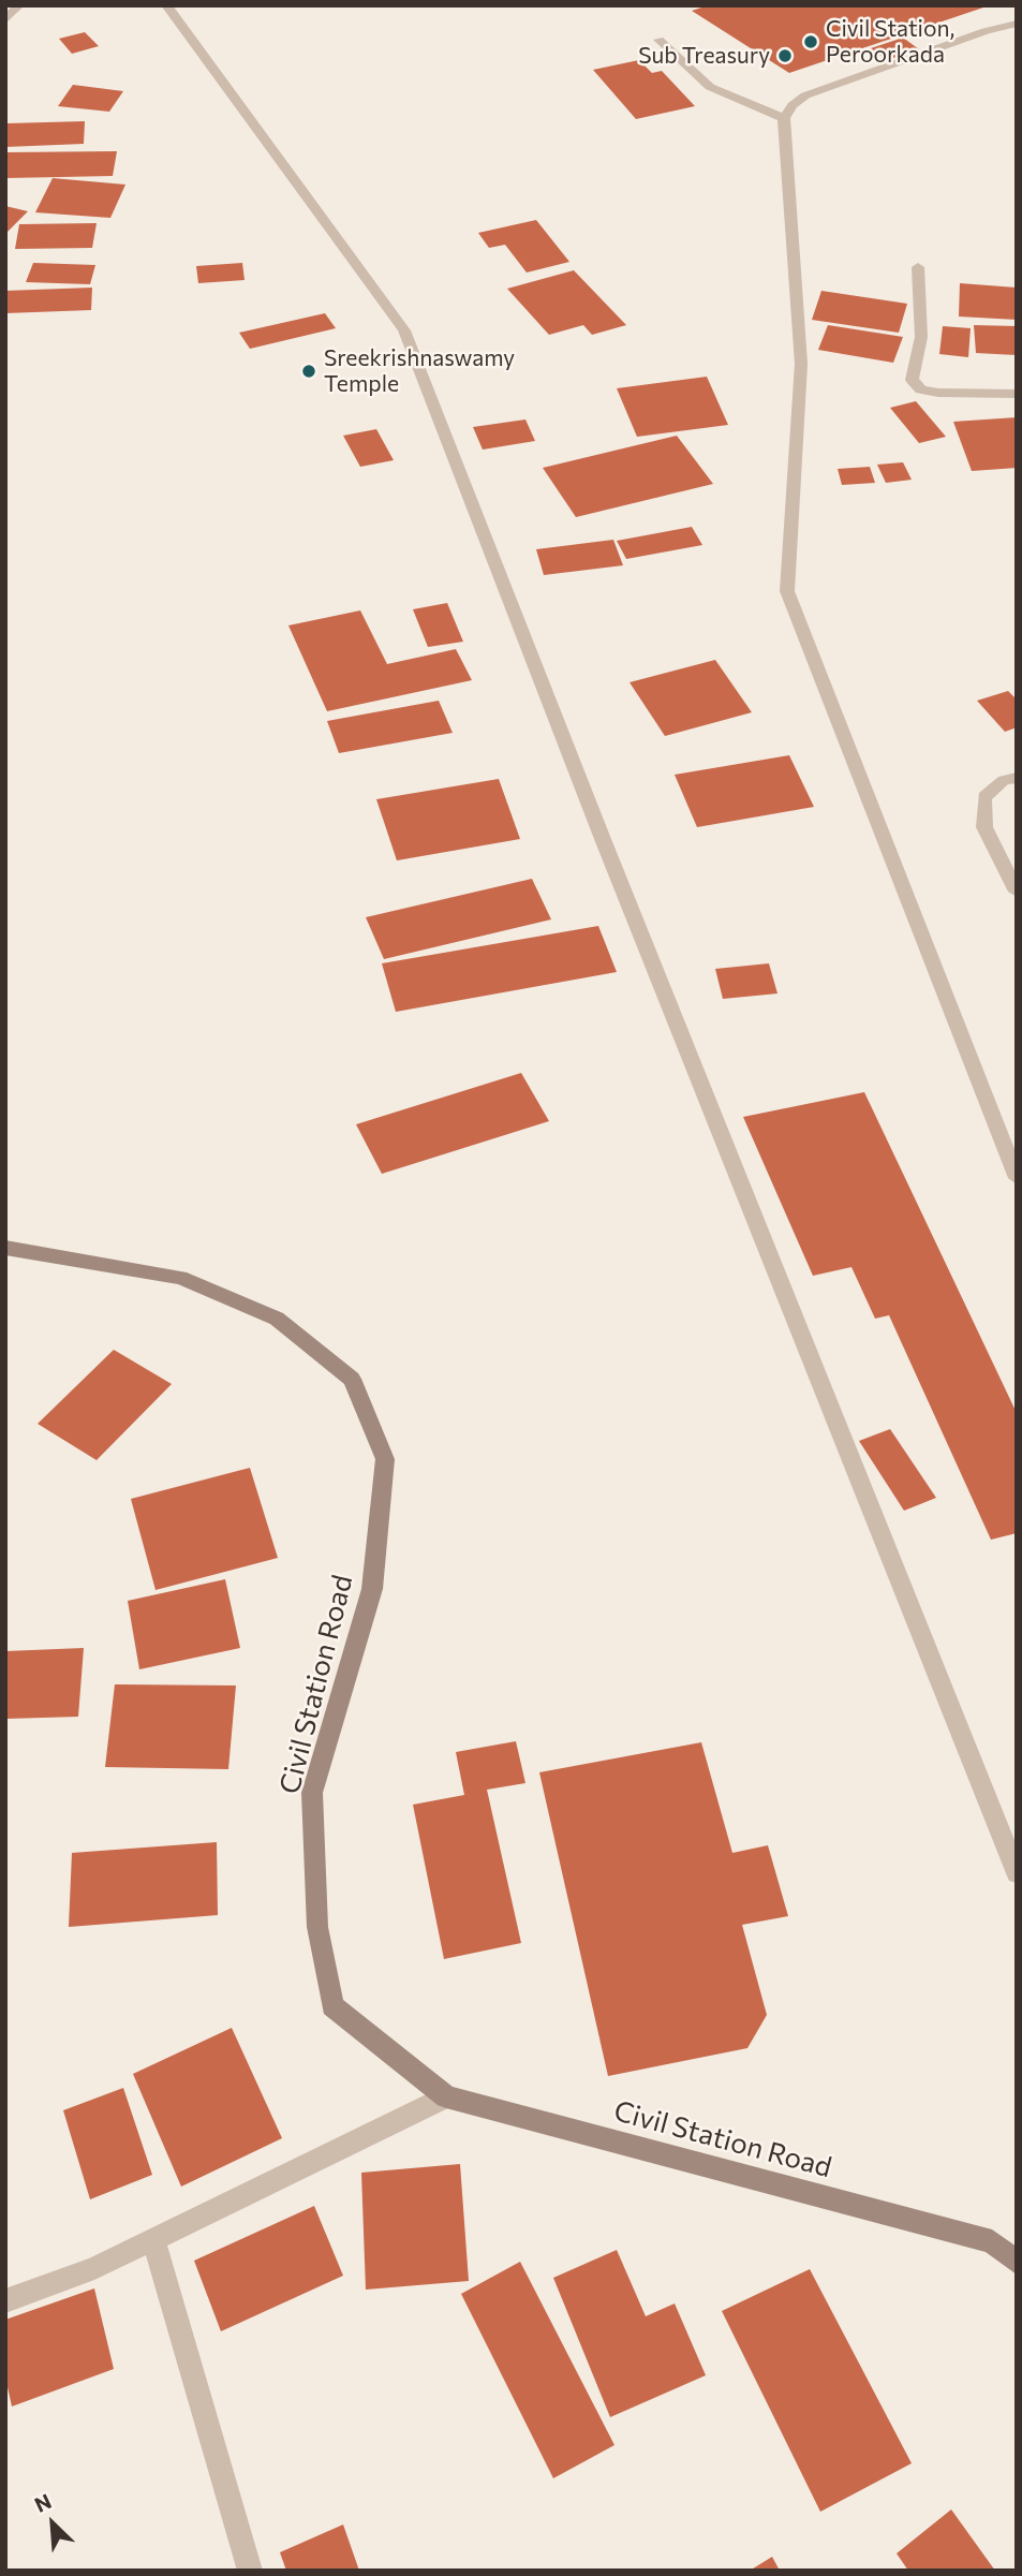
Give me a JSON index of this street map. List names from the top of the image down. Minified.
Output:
{"streets":{"main road":["Civil Station Road"]},"places":["Civil Station, Peroorkada","Sub Treasury","Sreekrishnaswamy Temple"],"north":"top left"}
